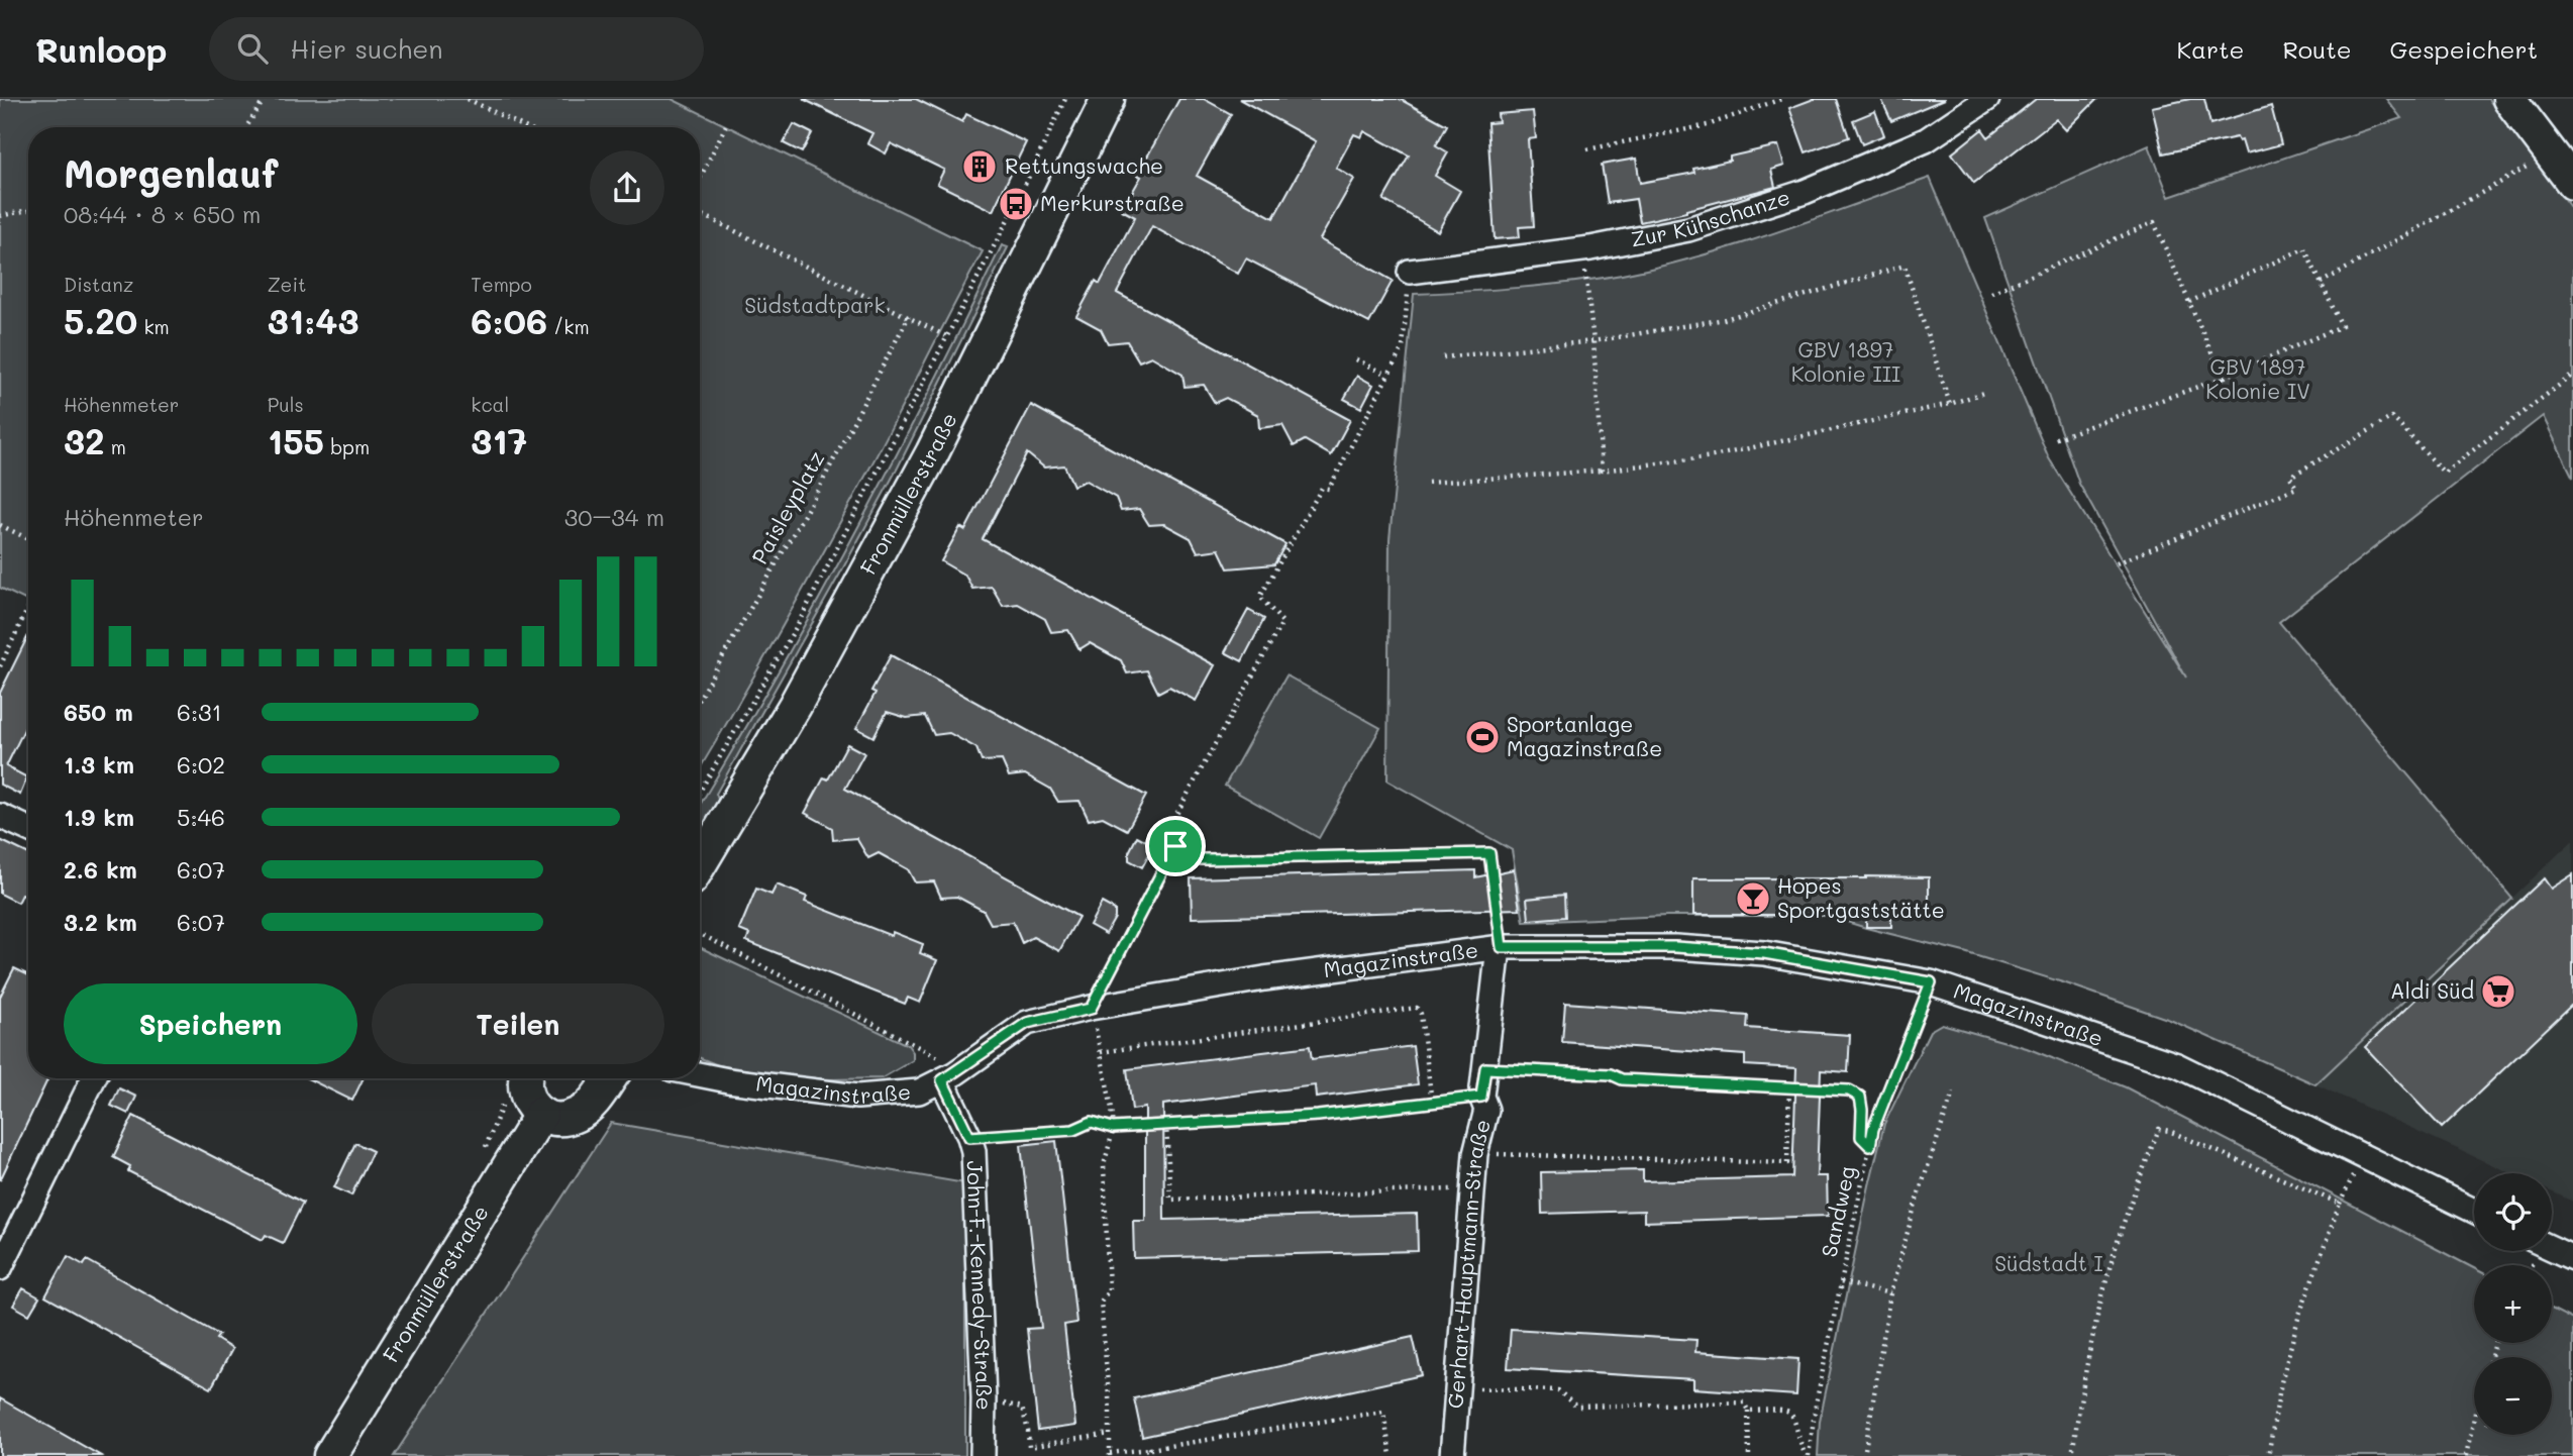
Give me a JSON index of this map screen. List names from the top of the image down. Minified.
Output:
{"streets":{"main road":["Fronmüllerstraße"],"street":["Zur Kühschanze","Magazinstraße","Gerhart-Hauptmann-Straße","John-F.-Kennedy-Straße"],"path":["Paisleyplatz","Sandweg"]},"crossings":[["Magazinstraße","Sandweg"],["Magazinstraße","Gerhart-Hauptmann-Straße"],["Magazinstraße","John-F.-Kennedy-Straße"]],"parks":["Südstadtpark","GBV 1897 Kolonie III","GBV 1897 Kolonie IV","Südstadt I"],"places":{"building":["Rettungswache"],"bus stop":["Merkurstraße"],"sports":["Sportanlage Magazinstraße"],"bar":["Hopes Sportgaststätte"],"supermarket":["Aldi Süd"]},"page":{"header":"Runloop","search":"Hier suchen","nav":["Karte","Route","Gespeichert"],"heading":["Morgenlauf","08:44 · 8 × 650 m"],"stats":[["Distanz","5.20 km"],["Zeit","31:43"],["Tempo","6:06 /km"],["Höhenmeter","32 m"],["Puls","155 bpm"],["kcal","317"]],"chart":["Höhenmeter","30–34 m"],"list":[{"name":"650 m","note":"6:31"},{"name":"1.3 km","note":"6:02"},{"name":"1.9 km","note":"5:46"},{"name":"2.6 km","note":"6:07"},{"name":"3.2 km","note":"6:07"}],"buttons":["Speichern","Teilen"],"map_buttons":["+","−"]}}
